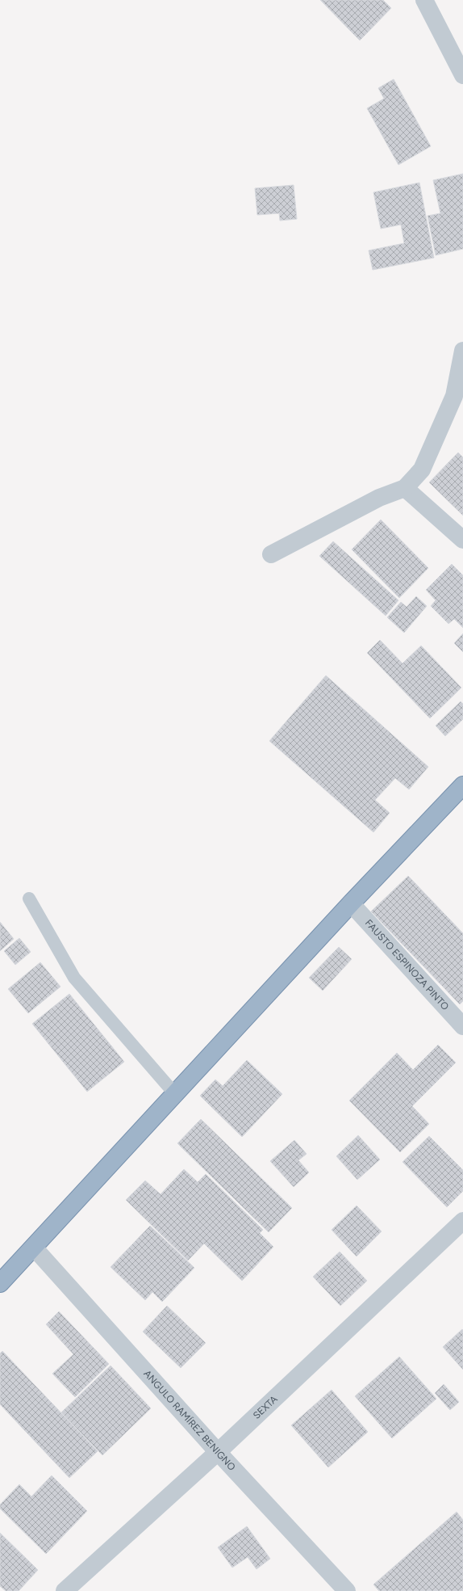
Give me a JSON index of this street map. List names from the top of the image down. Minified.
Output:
{"streets":{"street":["FAUSTO ESPINOZA PINTO","SEXTA","ANGULO RAMÍREZ BENIGNO"]},"crossings":[["SEXTA","ANGULO RAMÍREZ BENIGNO"]]}
